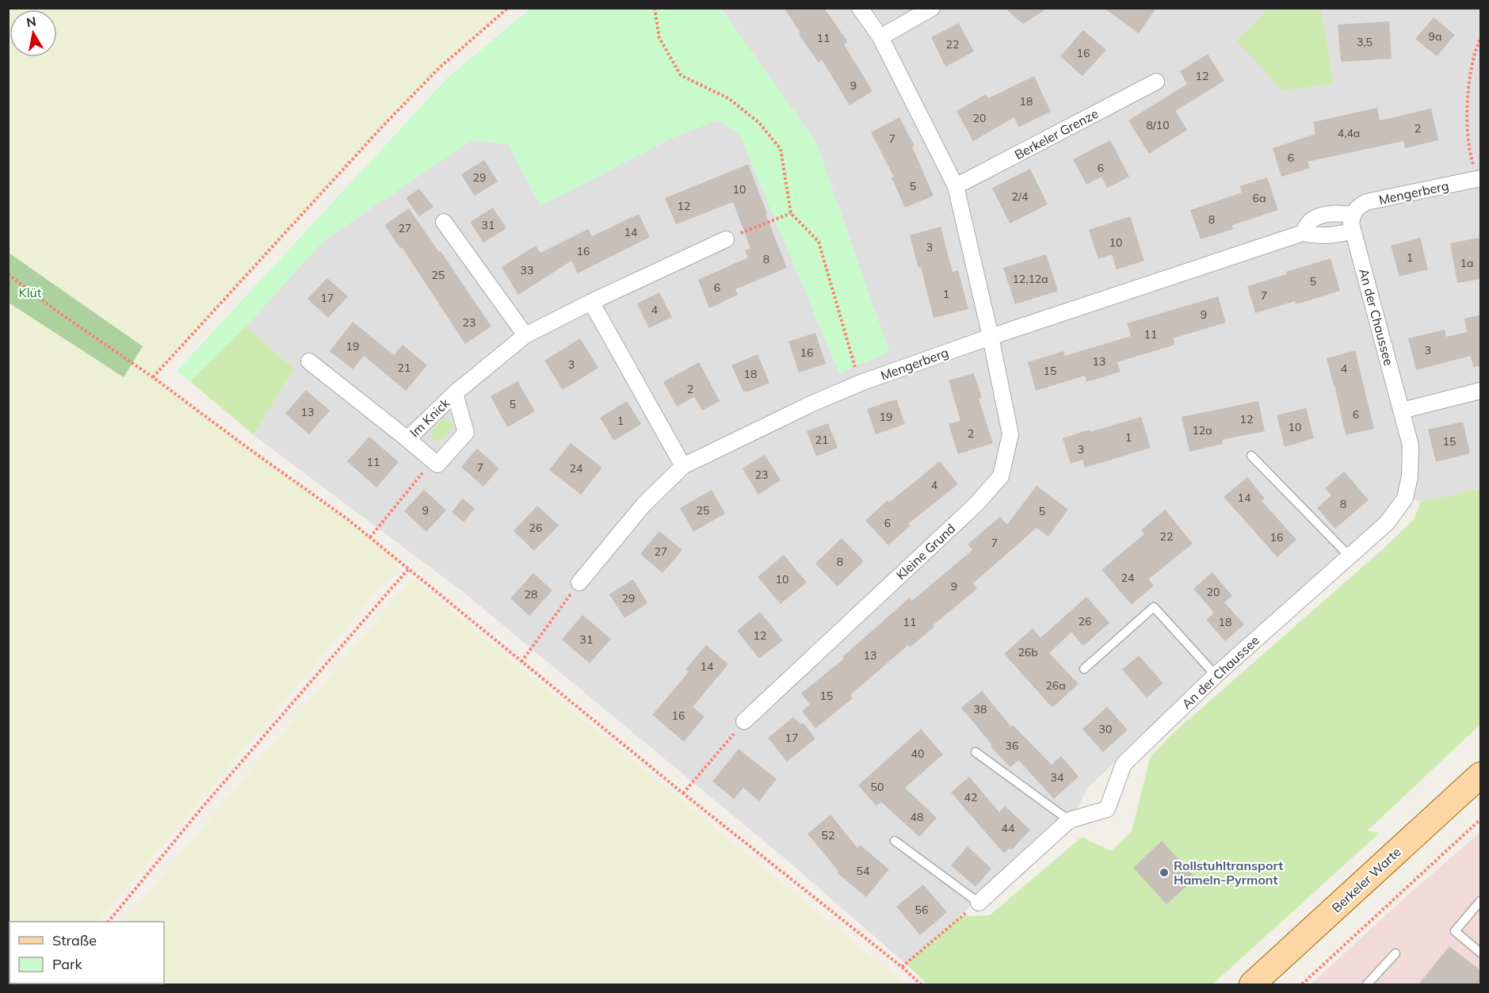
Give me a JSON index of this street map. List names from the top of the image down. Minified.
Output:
{"streets":{"main road":["Berkeler Warte"],"street":["Berkeler Grenze","Mengerberg","An der Chaussee","Im Knick","Kleine Grund"]},"crossings":[["Mengerberg","An der Chaussee"],["Mengerberg","Kleine Grund"]],"parks":["Klüt"],"places":["Rollstuhltransport Hameln-Pyrmont"],"house_numbers":["9a","11","3,5","22","16","12","9","18","20","8/10","2","4,4a","7","6","6","29","5","10","2/4","6a","12","8","31","27","14","10","3","16","1","8","1a","33","25","12,12a","5","6","1","7","17","4","9","23","11","19","3","16","13","3","21","4","15","18","2","5","13","6","19","12","1","10","12a","2","1","21","15","3","11","7","24","23","4","14","8","9","25","5","6","26","22","16","7","27","8","24","10","9","20","28","29","26","11","18","12","31","26b","13","14","26a","15","38","16","30","17","36","40","34","50","42","48","44","52","54","56"],"legend":["Straße","Park"],"north":"top"}
